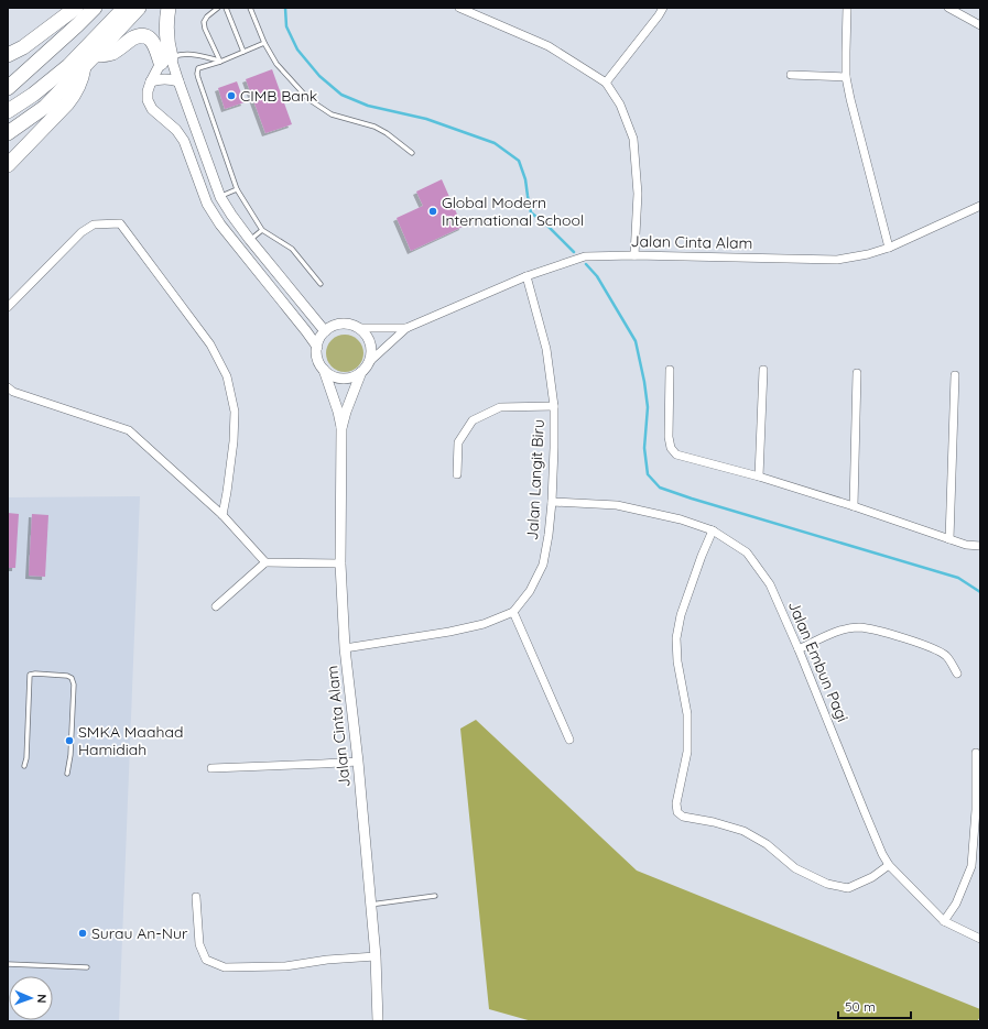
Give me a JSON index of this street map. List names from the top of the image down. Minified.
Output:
{"streets":{"street":["Jalan Cinta Alam","Jalan Langit Biru","Jalan Embun Pagi"]},"crossings":[["Jalan Cinta Alam","Jalan Langit Biru"],["Jalan Langit Biru","Jalan Embun Pagi"]],"places":["CIMB Bank","Global Modern International School","SMKA Maahad Hamidiah","Surau An-Nur"],"scale_bar":"50 m","north":"right"}
